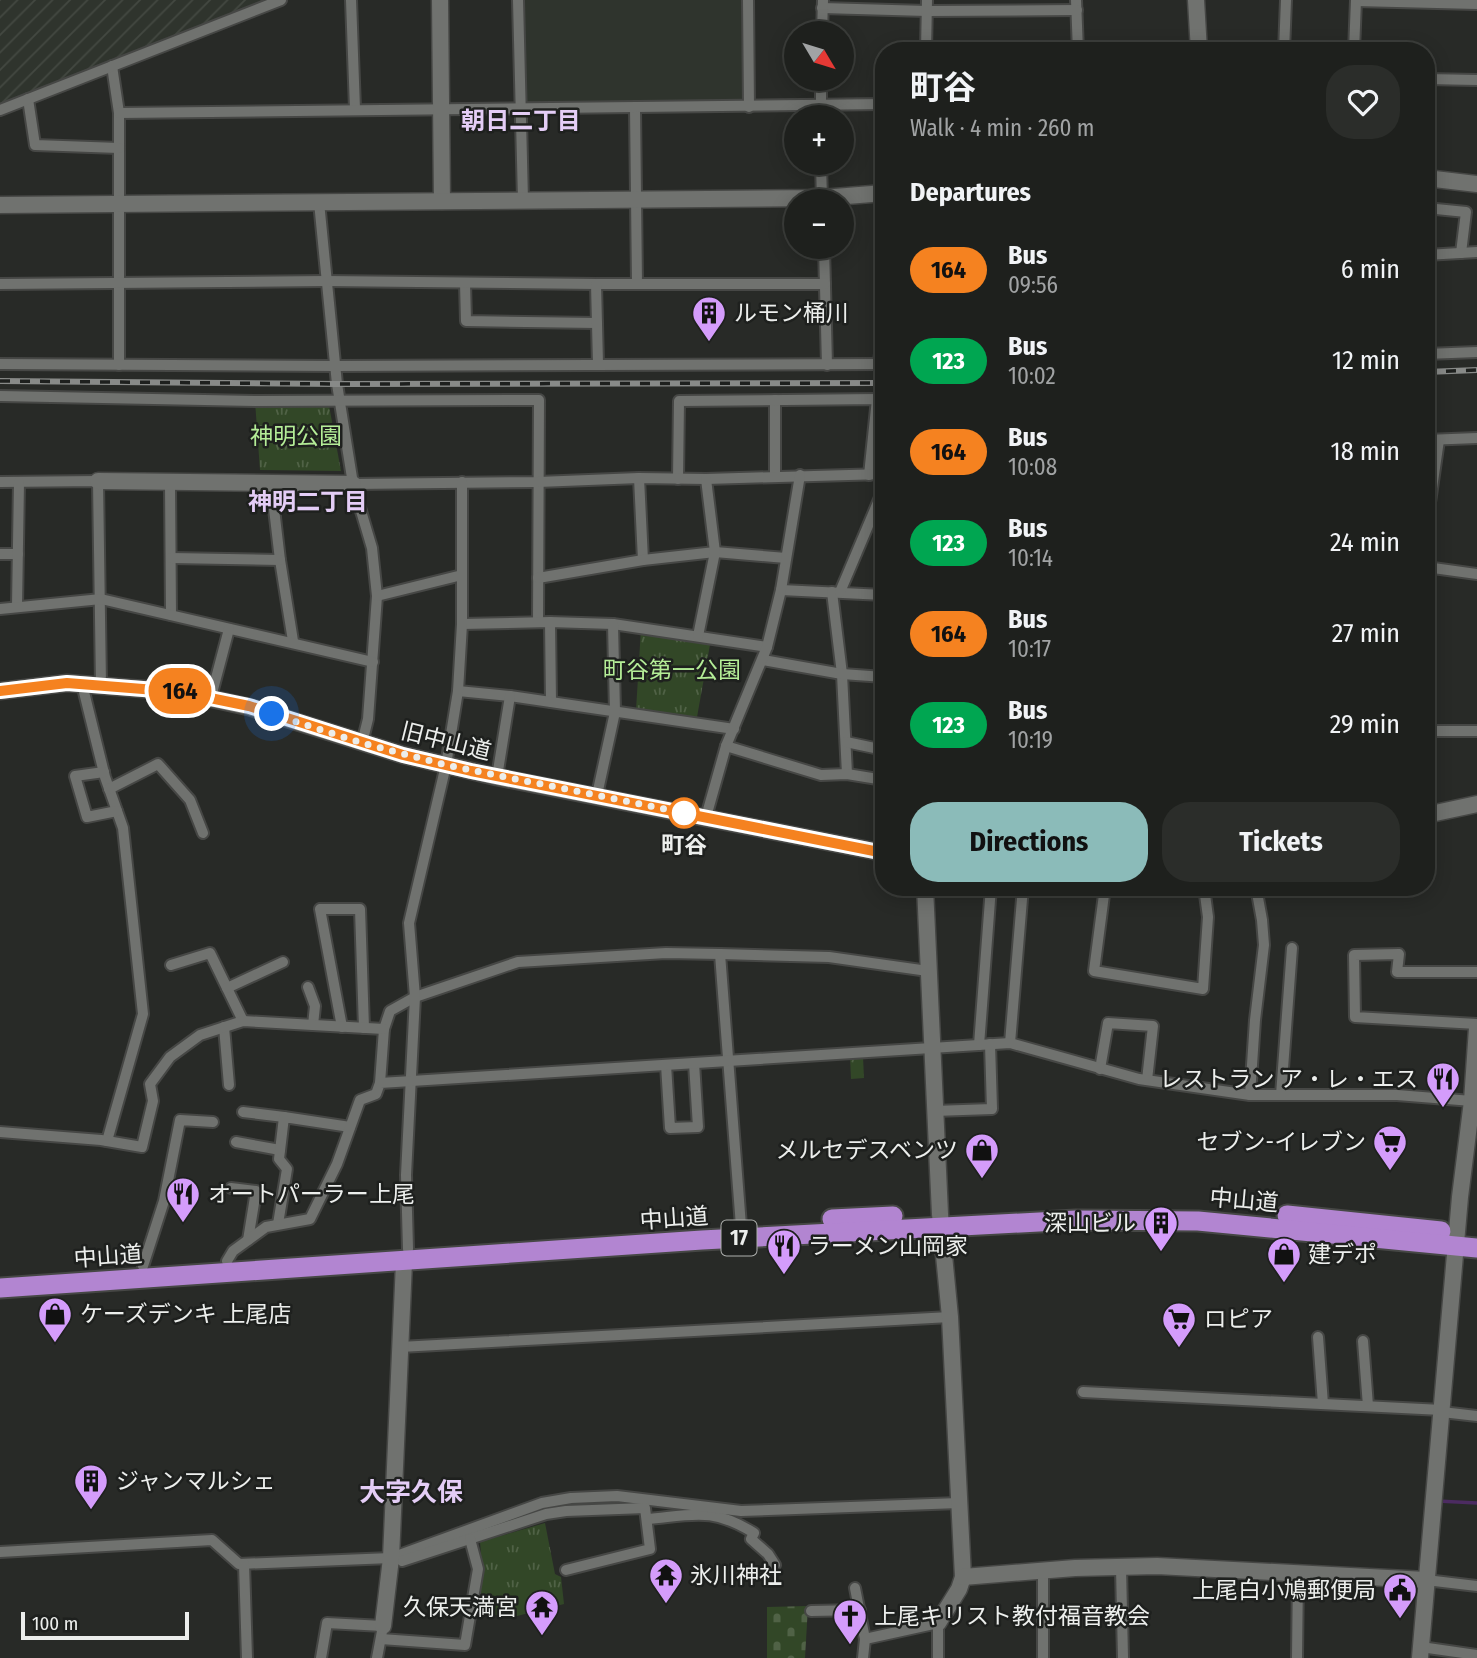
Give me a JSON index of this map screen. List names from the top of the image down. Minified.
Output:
{"streets":{"highway":["中山道","17"],"street":["旧中山道"]},"districts":["朝日二丁目","神明二丁目","大字久保"],"parks":["神明公園","町谷第一公園"],"places":{"building":["ルモン桶川","深山ビル","ジャンマルシェ"],"other":["町谷"],"restaurant":["レストラン ア・レ・エス","オートパーラー上尾","ラーメン山岡家"],"supermarket":["セブン-イレブン","ロピア"],"shop":["メルセデスベンツ","建デポ","ケーズデンキ 上尾店"],"temple":["氷川神社","久保天満宮"],"public building":["上尾白小鳩郵便局"],"church":["上尾キリスト教付福音教会"]},"lines":["bus line 164"],"scale_bar":"100 m","north":"bottom right","page":{"on_map":"164","map_buttons":["+","−"],"heading":[["町谷","Walk · 4 min · 260 m"],"Departures"],"list":[{"mark":"164","name":"Bus","note":"09:56","value":"6 min"},{"mark":"123","name":"Bus","note":"10:02","value":"12 min"},{"mark":"164","name":"Bus","note":"10:08","value":"18 min"},{"mark":"123","name":"Bus","note":"10:14","value":"24 min"},{"mark":"164","name":"Bus","note":"10:17","value":"27 min"},{"mark":"123","name":"Bus","note":"10:19","value":"29 min"}],"buttons":["Directions","Tickets"],"scale":"100 m"}}
